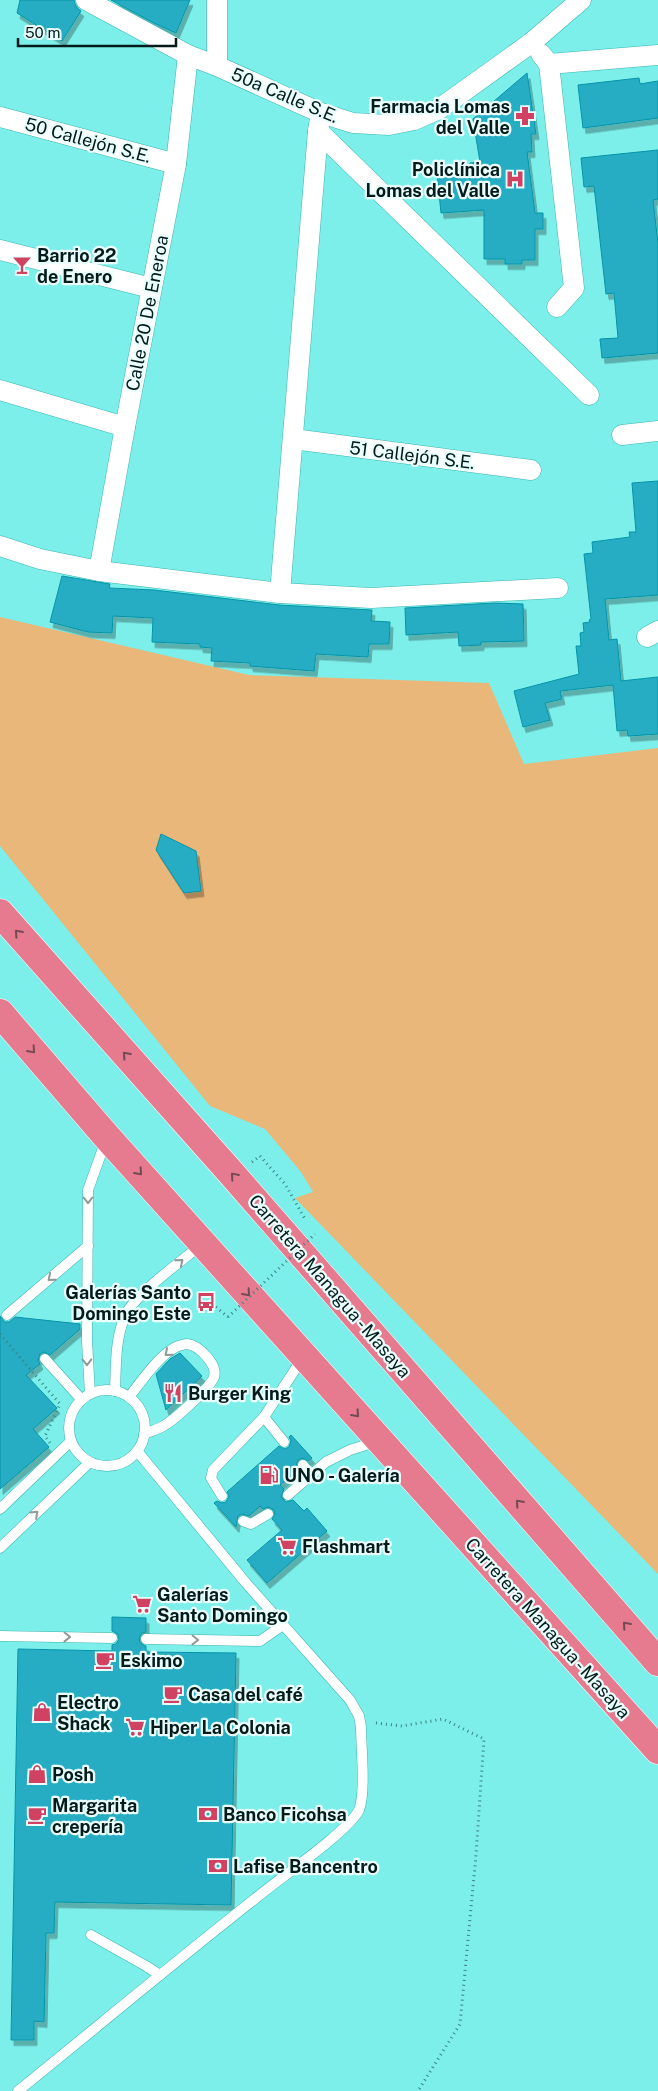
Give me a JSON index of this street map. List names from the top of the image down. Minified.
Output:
{"streets":{"highway":["Carretera Managua - Masaya"],"street":["50a Calle S.E.","50 Callejón S.E.","Calle 20 De Eneroa","51 Callejón S.E."]},"crossings":[["50a Calle S.E.","Calle 20 De Eneroa"],["50 Callejón S.E.","Calle 20 De Eneroa"]],"places":{"pharmacy":["Farmacia Lomas del Valle"],"hospital":["Policlínica Lomas del Valle"],"bar":["Barrio 22 de Enero"],"bus stop":["Galerías Santo Domingo Este"],"restaurant":["Burger King"],"fuel station":["UNO - Galería"],"supermarket":["Flashmart","Galerías Santo Domingo","Hiper La Colonia"],"cafe":["Eskimo","Casa del café","Margarita crepería"],"shop":["Electro Shack","Posh"],"bank":["Banco Ficohsa","Lafise Bancentro"]},"scale_bar":"50 m"}
